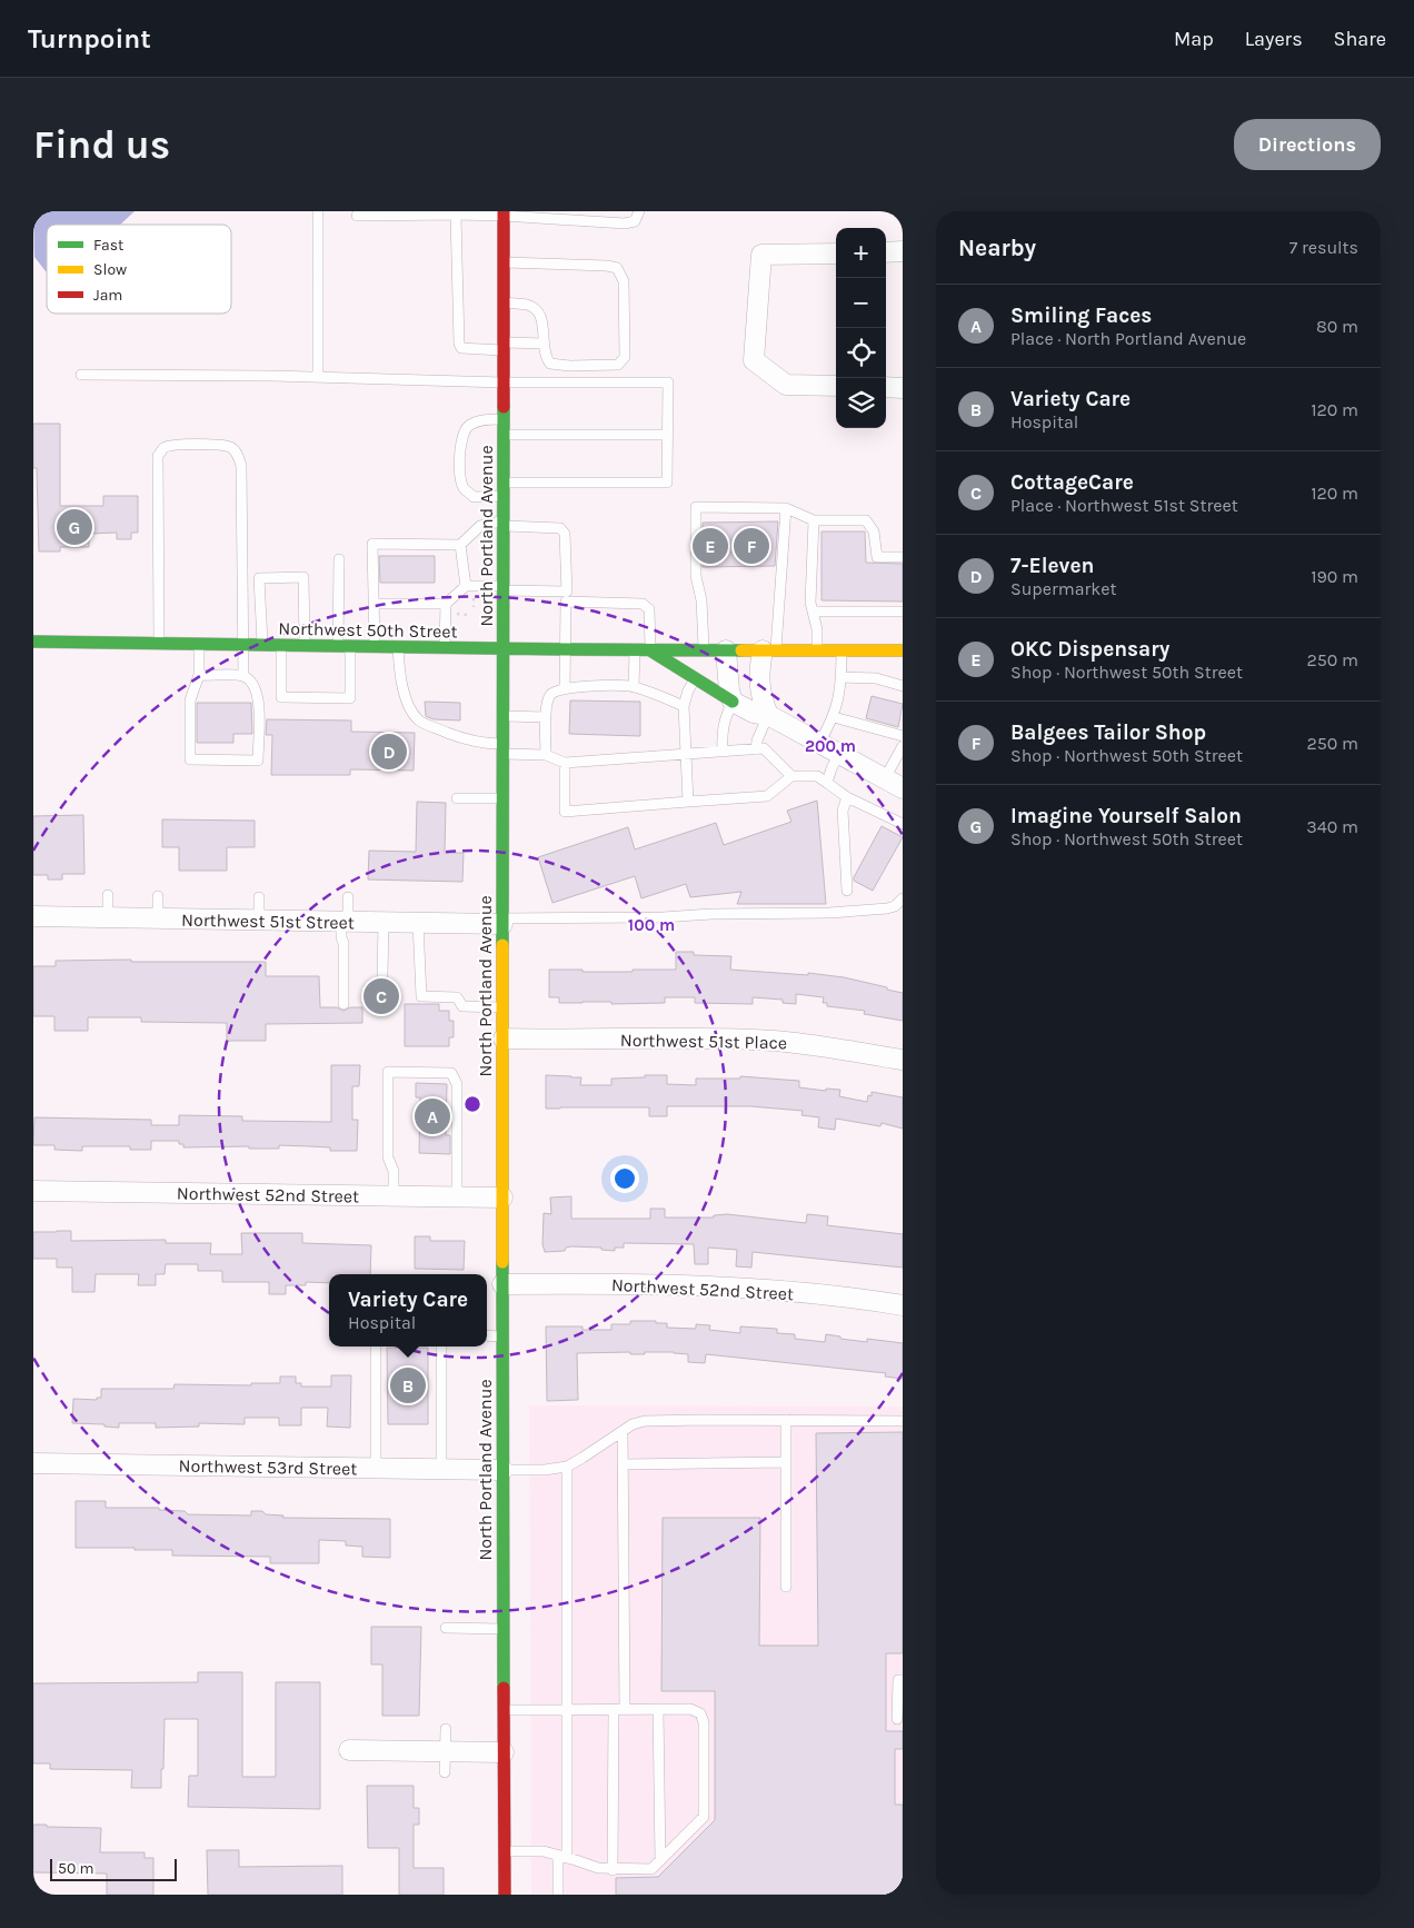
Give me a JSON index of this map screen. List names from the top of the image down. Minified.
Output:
{"streets":{"main road":["North Portland Avenue","Northwest 50th Street"],"street":["Northwest 51st Street","Northwest 51st Place","Northwest 52nd Street","Northwest 53rd Street"]},"crossings":[["North Portland Avenue","Northwest 50th Street"],["North Portland Avenue","Northwest 51st Street"],["North Portland Avenue","Northwest 51st Place"],["North Portland Avenue","Northwest 52nd Street"],["North Portland Avenue","Northwest 53rd Street"]],"legend":["Fast","Slow","Jam"],"scale_bar":"50 m","page":{"header":"Turnpoint","nav":["Map","Layers","Share"],"buttons":"Directions","title":"Find us","heading":["Nearby","7 results"],"map_buttons":["+","−"],"list":[{"mark":"A","name":"Smiling Faces","note":"Place · North Portland Avenue","value":"80 m"},{"mark":"B","name":"Variety Care","note":"Hospital","value":"120 m"},{"mark":"C","name":"CottageCare","note":"Place · Northwest 51st Street","value":"120 m"},{"mark":"D","name":"7-Eleven","note":"Supermarket","value":"190 m"},{"mark":"E","name":"OKC Dispensary","note":"Shop · Northwest 50th Street","value":"250 m"},{"mark":"F","name":"Balgees Tailor Shop","note":"Shop · Northwest 50th Street","value":"250 m"},{"mark":"G","name":"Imagine Yourself Salon","note":"Shop · Northwest 50th Street","value":"340 m"}],"pins":["G","E","F","D","C","A","B"],"popup":["Variety Care","Hospital"],"scale":"50 m"},"rings":["200 m","100 m"]}
